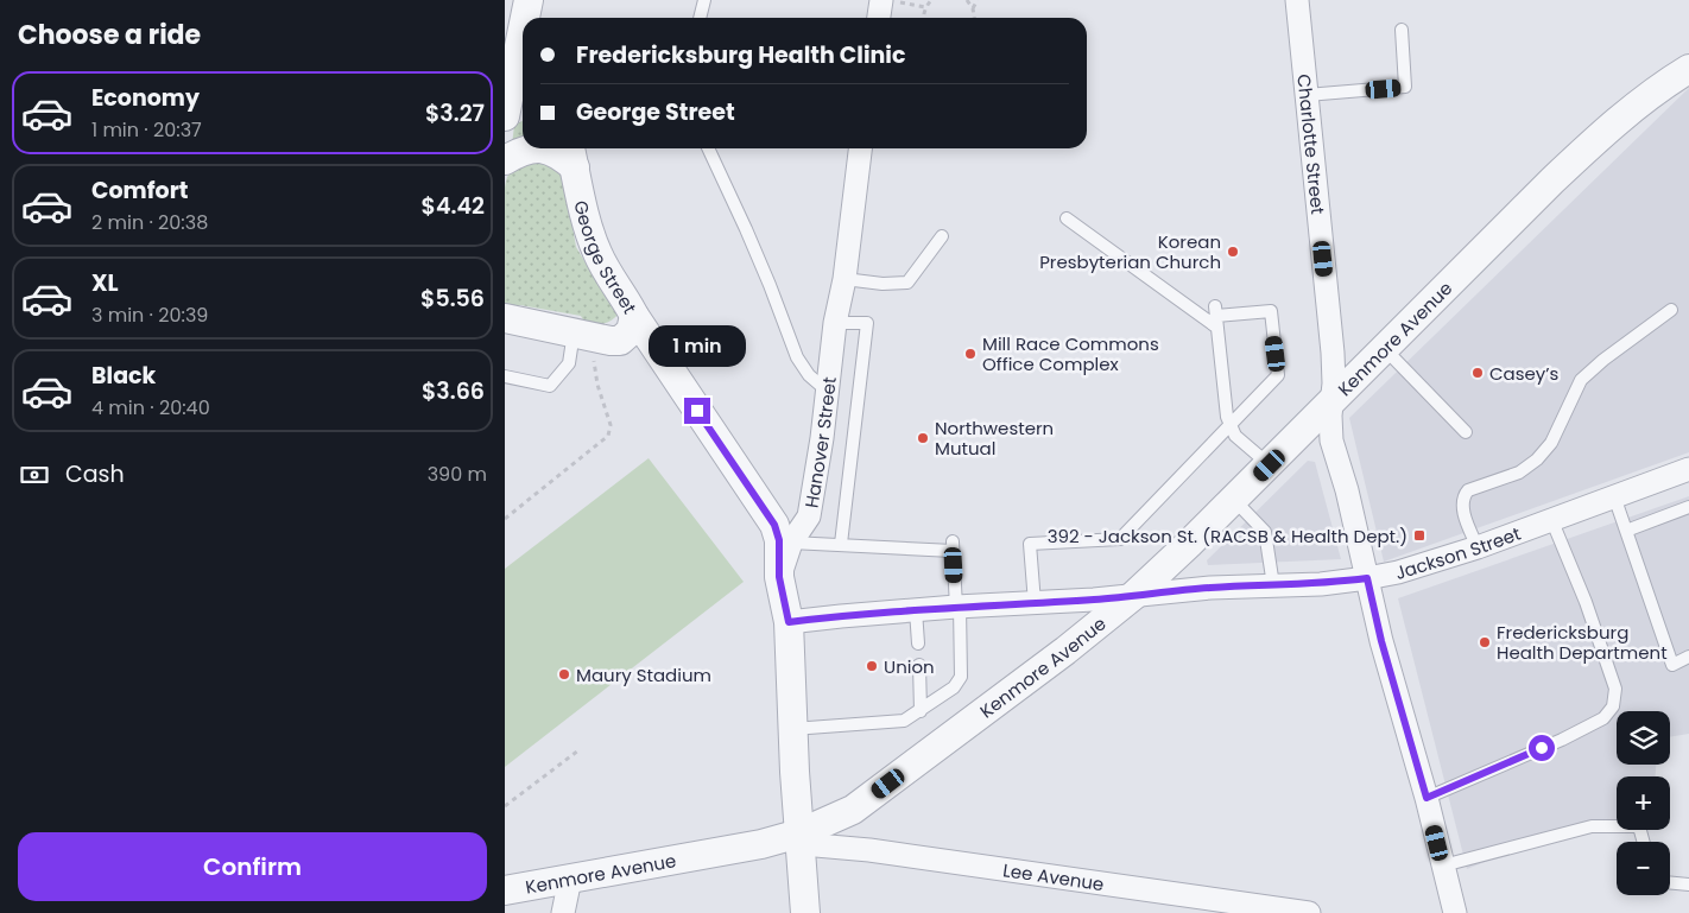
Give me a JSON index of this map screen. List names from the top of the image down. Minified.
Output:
{"streets":{"street":["Charlotte Street","George Street","Kenmore Avenue","Hanover Street","Jackson Street","Lee Avenue"]},"crossings":[["Charlotte Street","Kenmore Avenue"],["Charlotte Street","Jackson Street"],["George Street","Hanover Street"],["Kenmore Avenue","Jackson Street"],["Kenmore Avenue","Lee Avenue"]],"places":{"other":["Korean Presbyterian Church","Mill Race Commons Office Complex","Casey’s","Northwestern Mutual","Fredericksburg Health Department","Union","Maury Stadium"],"transit":["392 - Jackson St. (RACSB & Health Dept.)"]},"page":{"heading":"Choose a ride","banner":["Fredericksburg Health Clinic","George Street"],"list":[{"name":"Economy","note":"1 min · 20:37","value":"$3.27"},{"name":"Comfort","note":"2 min · 20:38","value":"$4.42"},{"name":"XL","note":"3 min · 20:39","value":"$5.56"},{"name":"Black","note":"4 min · 20:40","value":"$3.66"}],"bubble":"1 min","pay":["Cash","390 m"],"map_buttons":["+","−"],"buttons":"Confirm"}}
